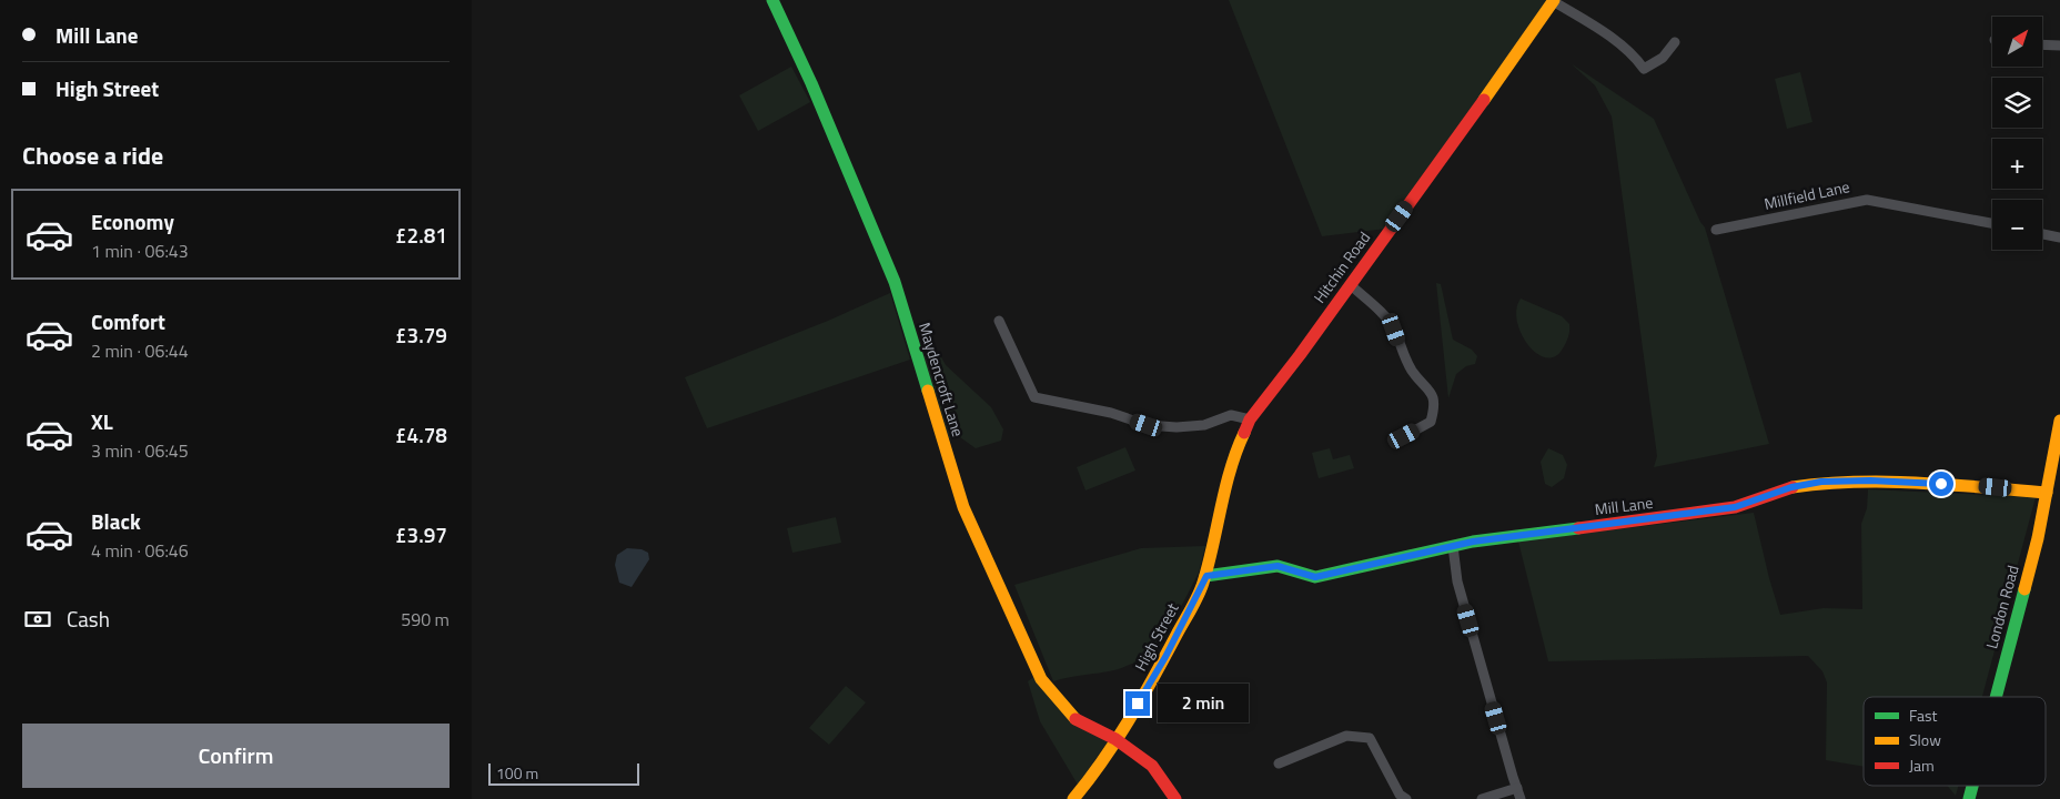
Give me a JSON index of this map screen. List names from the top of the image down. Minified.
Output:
{"streets":{"street":["Millfield Lane","Hitchin Road","Maydencroft Lane","Mill Lane","London Road","High Street"]},"crossings":[["Hitchin Road","Mill Lane"],["Hitchin Road","High Street"],["Maydencroft Lane","High Street"],["Mill Lane","London Road"],["Mill Lane","High Street"]],"legend":["Fast","Slow","Jam"],"scale_bar":"100 m","north":"top right","page":{"banner":["Mill Lane","High Street"],"map_buttons":["+","−"],"heading":"Choose a ride","list":[{"name":"Economy","note":"1 min · 06:43","value":"£2.81"},{"name":"Comfort","note":"2 min · 06:44","value":"£3.79"},{"name":"XL","note":"3 min · 06:45","value":"£4.78"},{"name":"Black","note":"4 min · 06:46","value":"£3.97"}],"pay":["Cash","590 m"],"bubble":"2 min","buttons":"Confirm","scale":"100 m"}}
